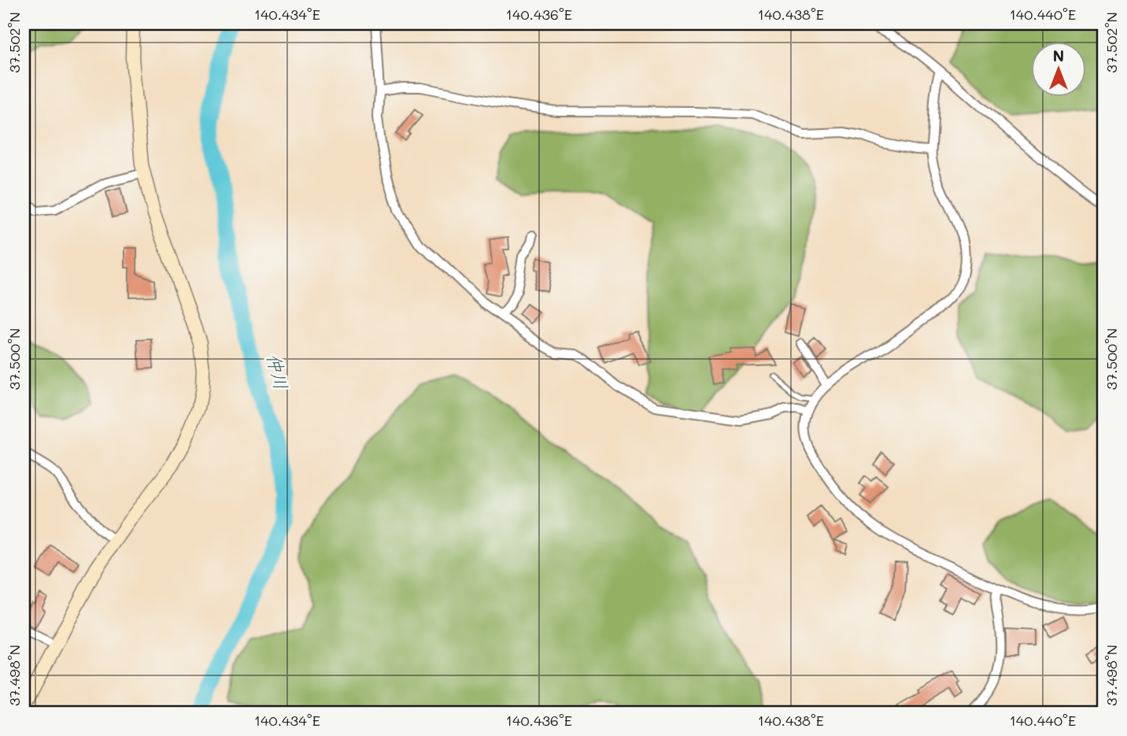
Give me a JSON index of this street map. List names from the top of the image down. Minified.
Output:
{"water":["仲川"],"north":"top","coordinates":["140.434°E","140.436°E","140.438°E","140.440°E","37.502°N","37.500°N","37.498°N"]}
